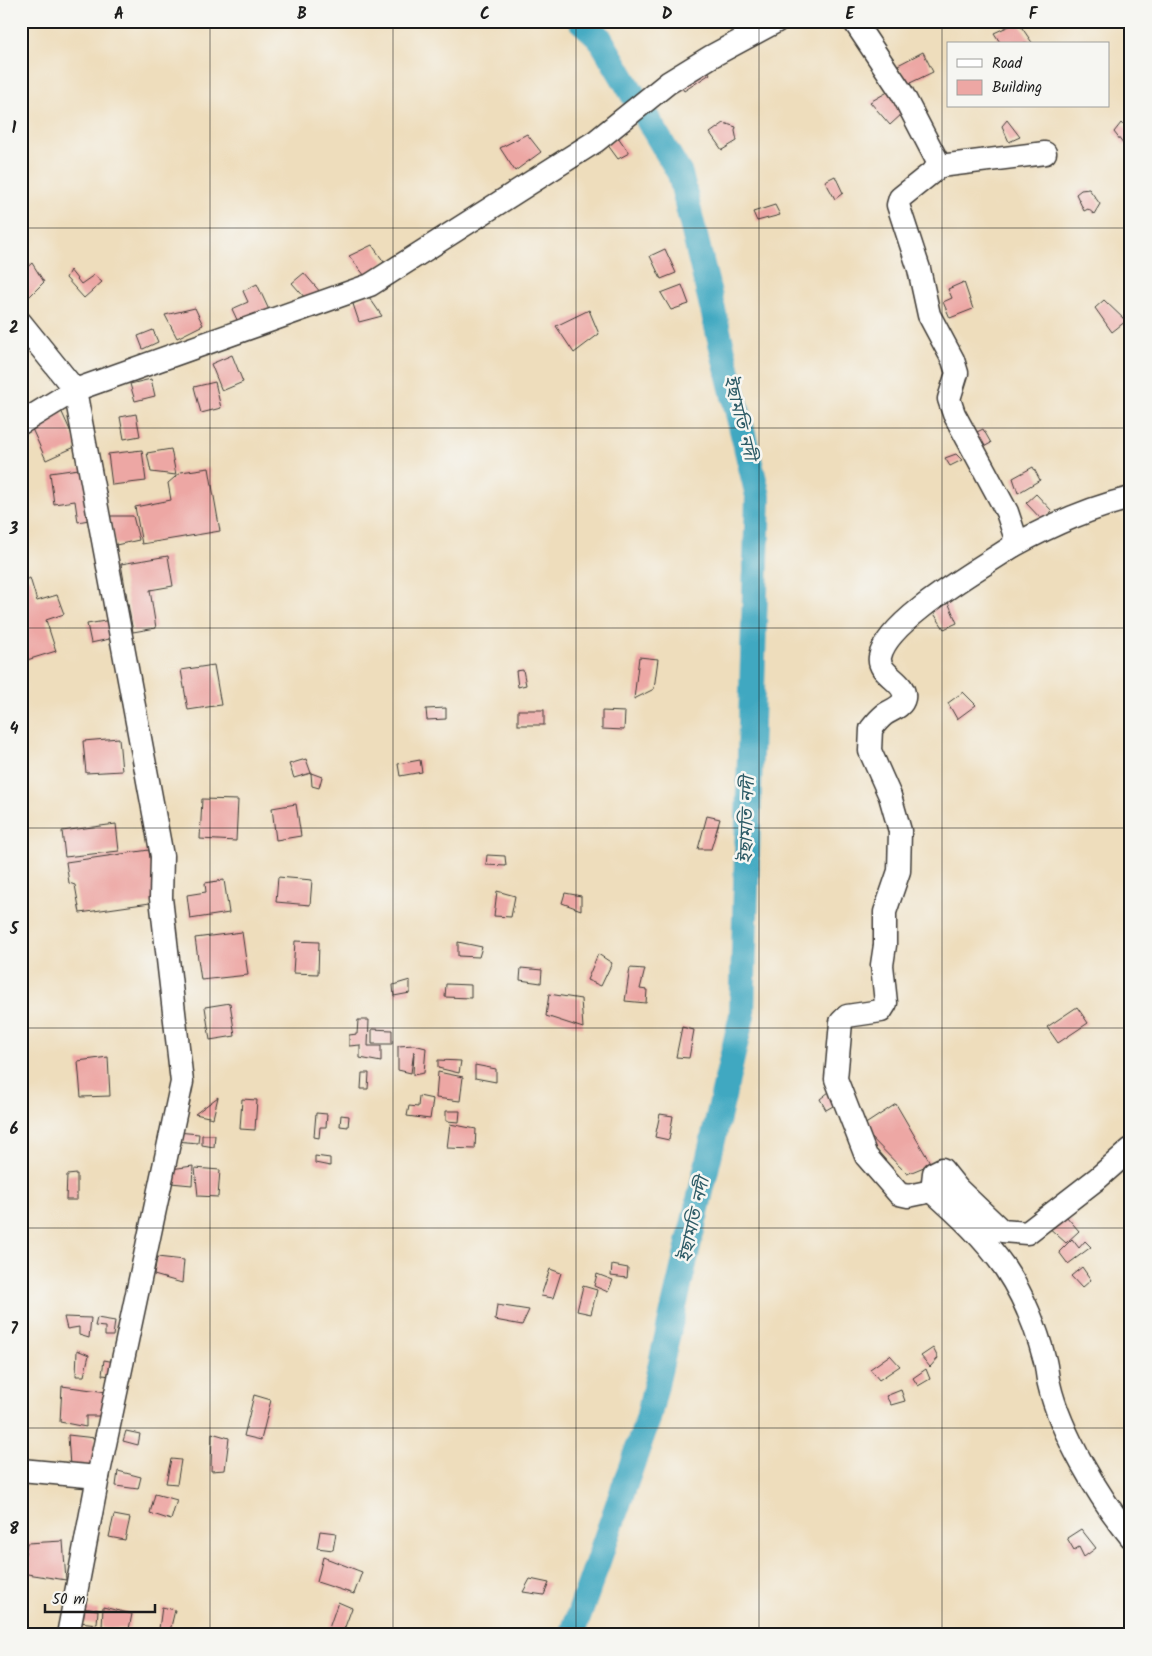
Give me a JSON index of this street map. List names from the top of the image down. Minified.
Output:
{"water":["ইছামতি নদী"],"legend":["Road","Building"],"scale_bar":"50 m","grid":{"columns":["A","B","C","D","E","F"],"rows":["1","2","3","4","5","6","7","8"]}}
